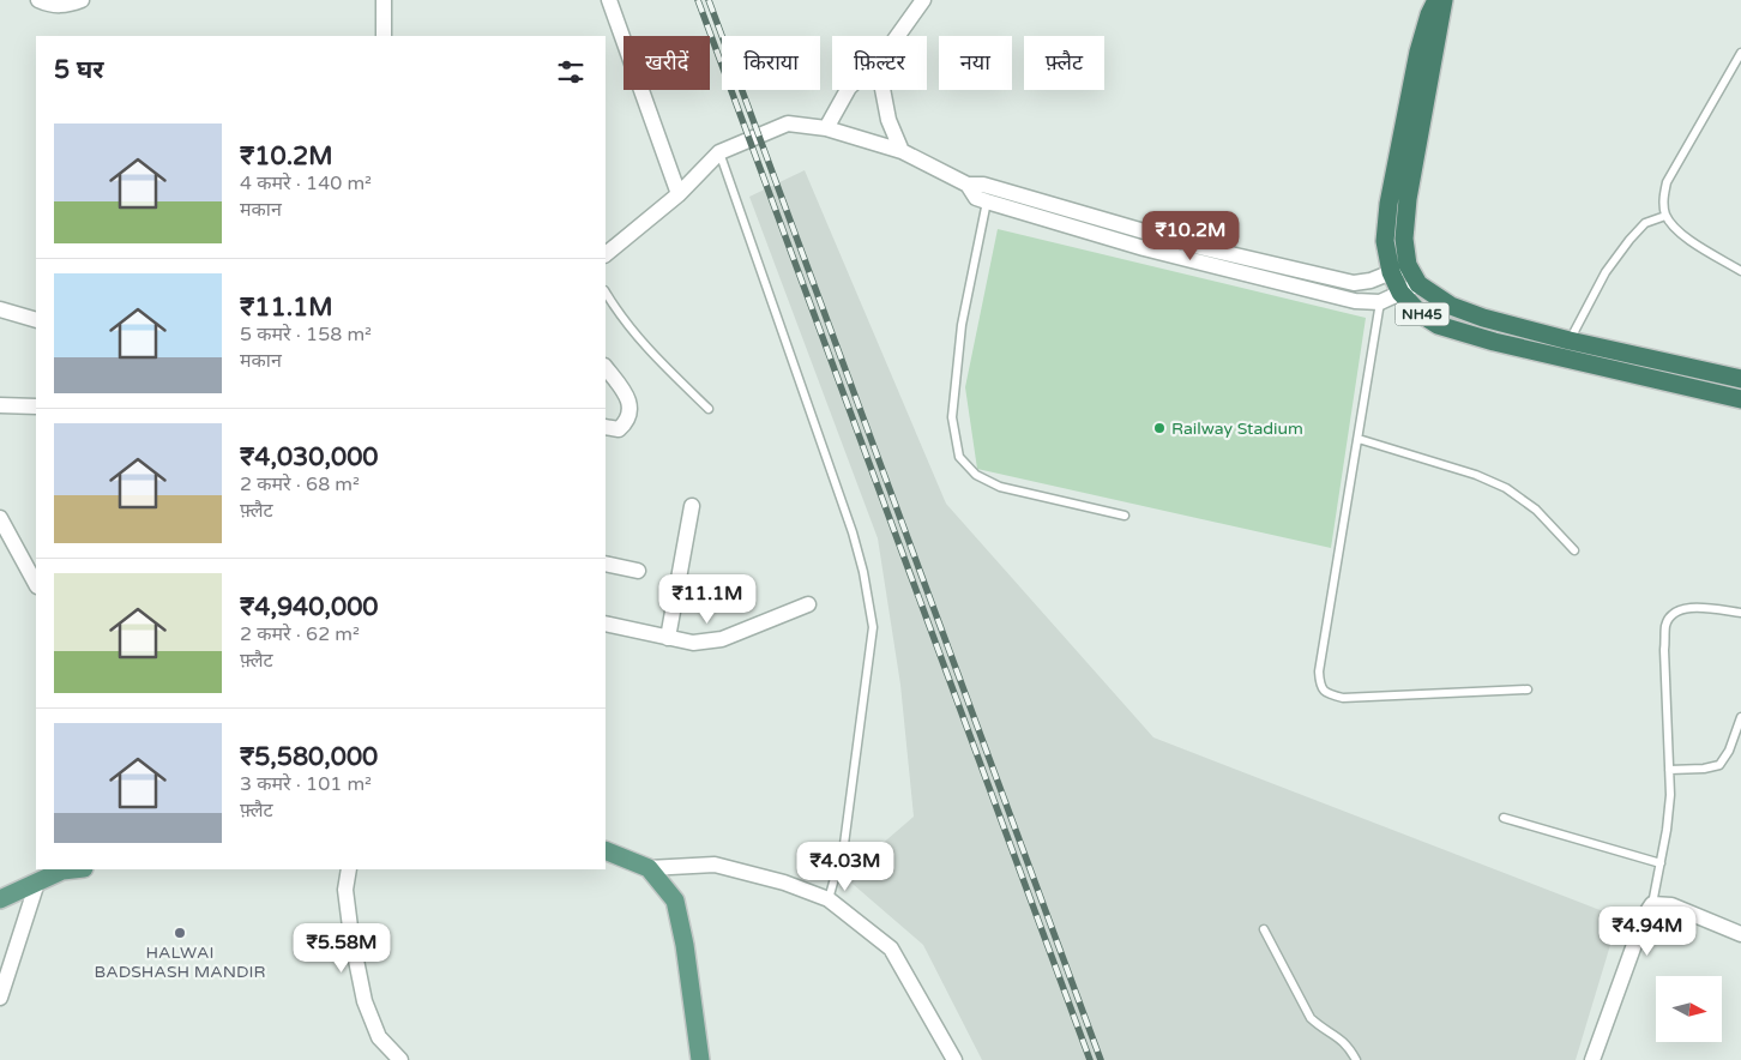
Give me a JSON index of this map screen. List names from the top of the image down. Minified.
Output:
{"streets":{"highway":["NH45"]},"places":["Railway Stadium","HALWAI BADSHASH MANDIR"],"north":"right","page":{"chip":["खरीदें","किराया","फ़िल्टर","नया","फ़्लैट"],"heading":"5 घर","list":[{"name":"₹10.2M","note":"4 कमरे · 140 m² · मकान"},{"name":"₹11.1M","note":"5 कमरे · 158 m² · मकान"},{"name":"₹4,030,000","note":"2 कमरे · 68 m² · फ़्लैट"},{"name":"₹4,940,000","note":"2 कमरे · 62 m² · फ़्लैट"},{"name":"₹5,580,000","note":"3 कमरे · 101 m² · फ़्लैट"}],"price":["₹10.2M","₹11.1M","₹4.03M","₹4.94M","₹5.58M"]}}
